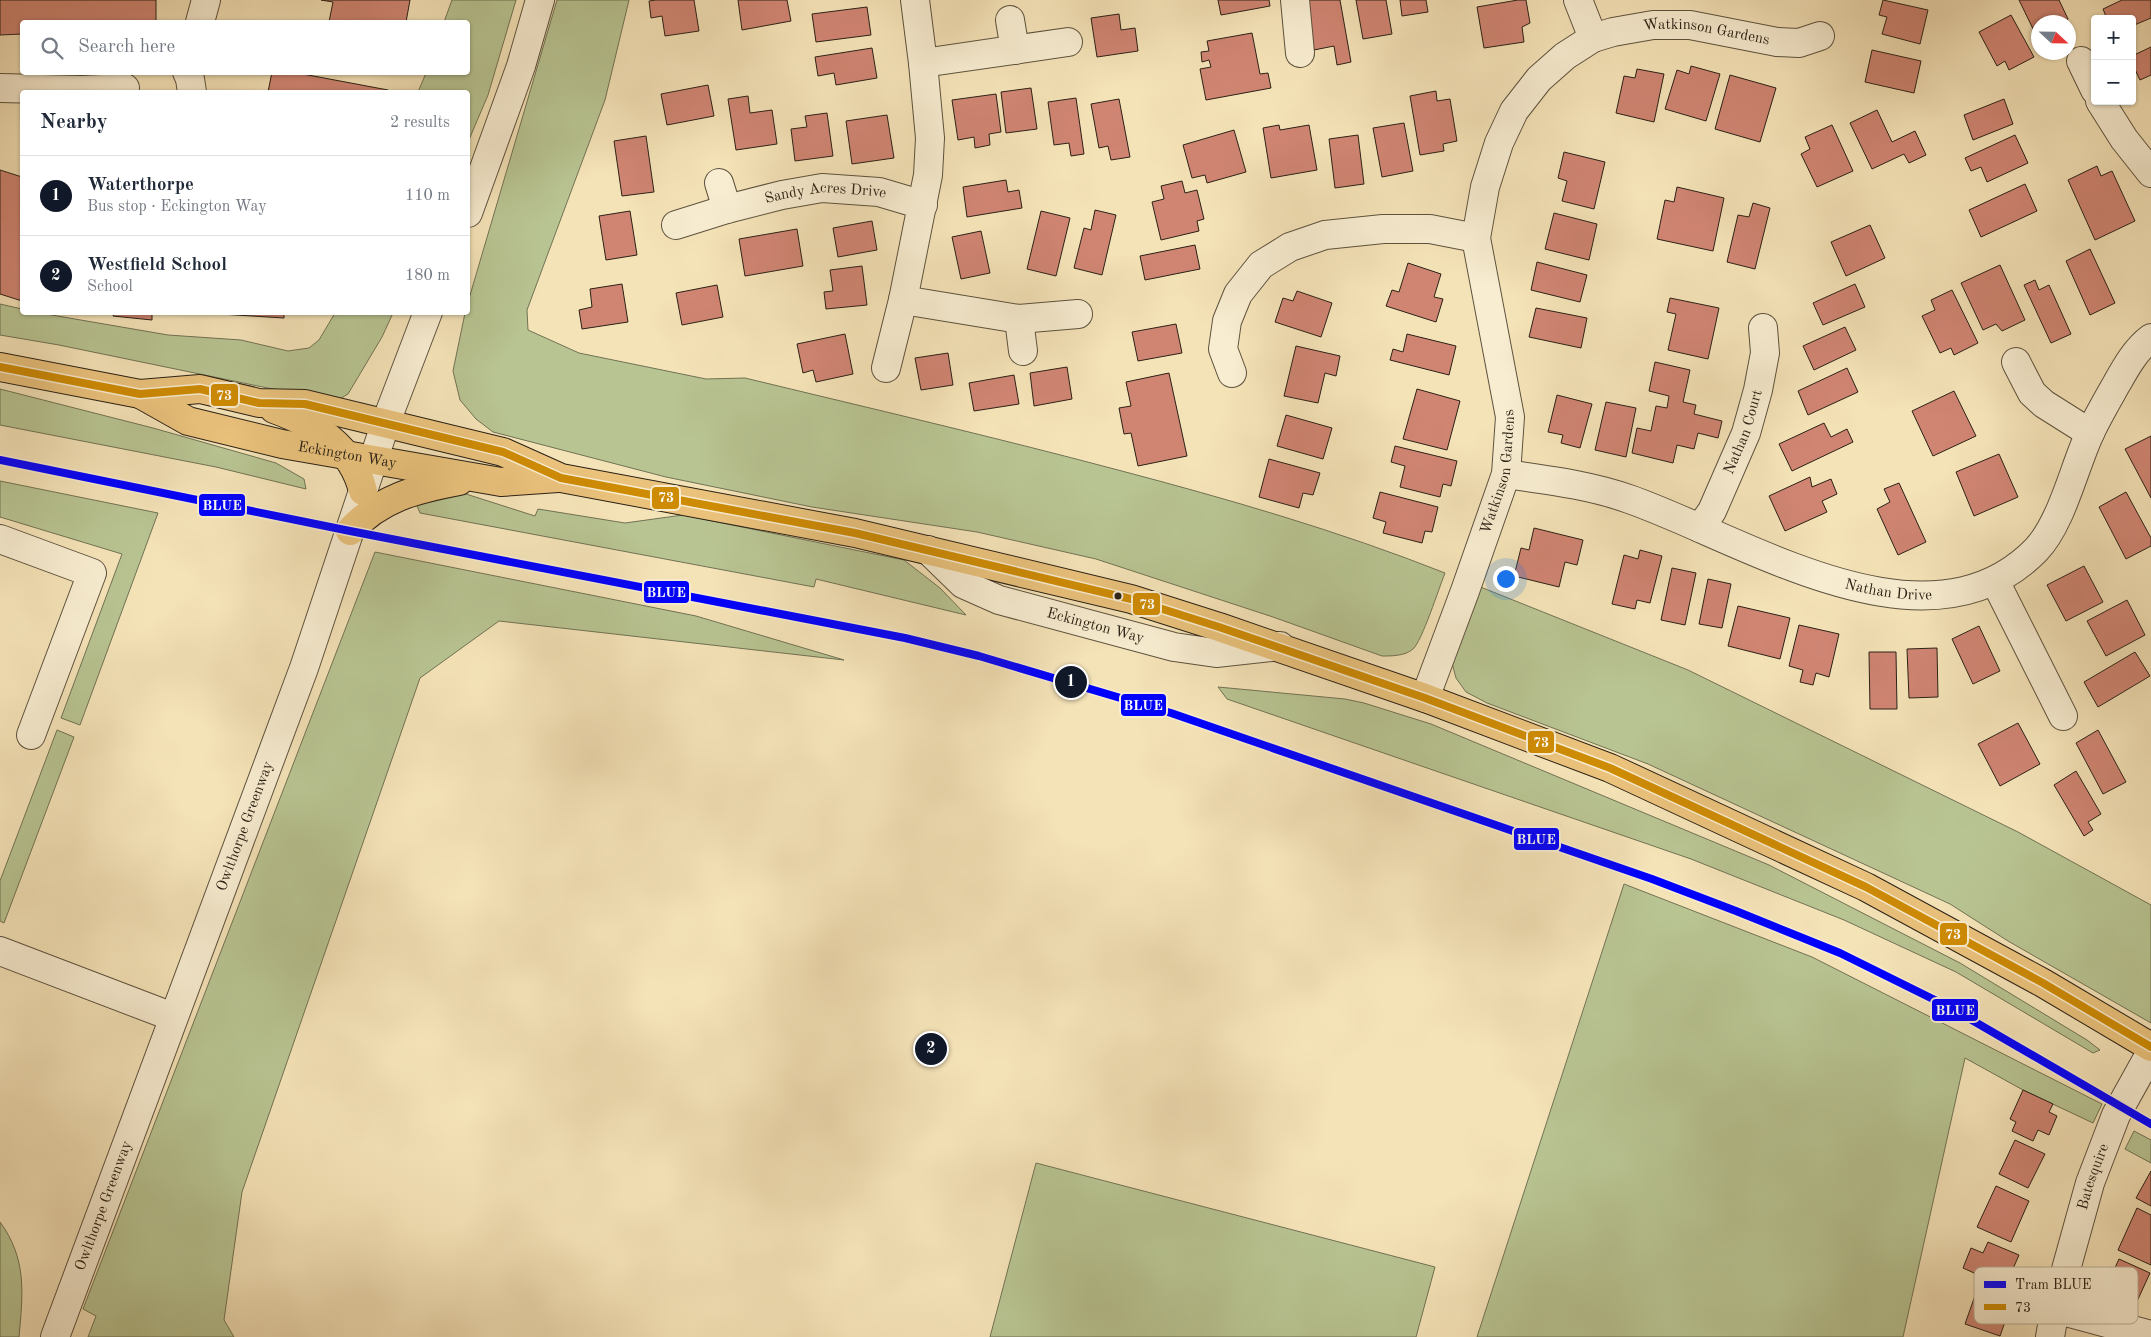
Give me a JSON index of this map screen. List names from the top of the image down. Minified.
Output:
{"streets":{"main road":["Eckington Way"],"street":["Watkinson Gardens","Sandy Acres Drive","Nathan Court","Nathan Drive","Owlthorpe Greenway","Batesquire"]},"crossings":[["Watkinson Gardens","Eckington Way"],["Watkinson Gardens","Nathan Drive"],["Nathan Court","Nathan Drive"],["Eckington Way","Owlthorpe Greenway"]],"lines":["transit line 73","tram line BLUE"],"legend":["Tram BLUE","73"],"north":"right","page":{"map_buttons":["+","−"],"search":"Search here","heading":["Nearby","2 results"],"list":[{"mark":"1","name":"Waterthorpe","note":"Bus stop · Eckington Way","value":"110 m"},{"mark":"2","name":"Westfield School","note":"School","value":"180 m"}],"pins":["1","2"]}}
